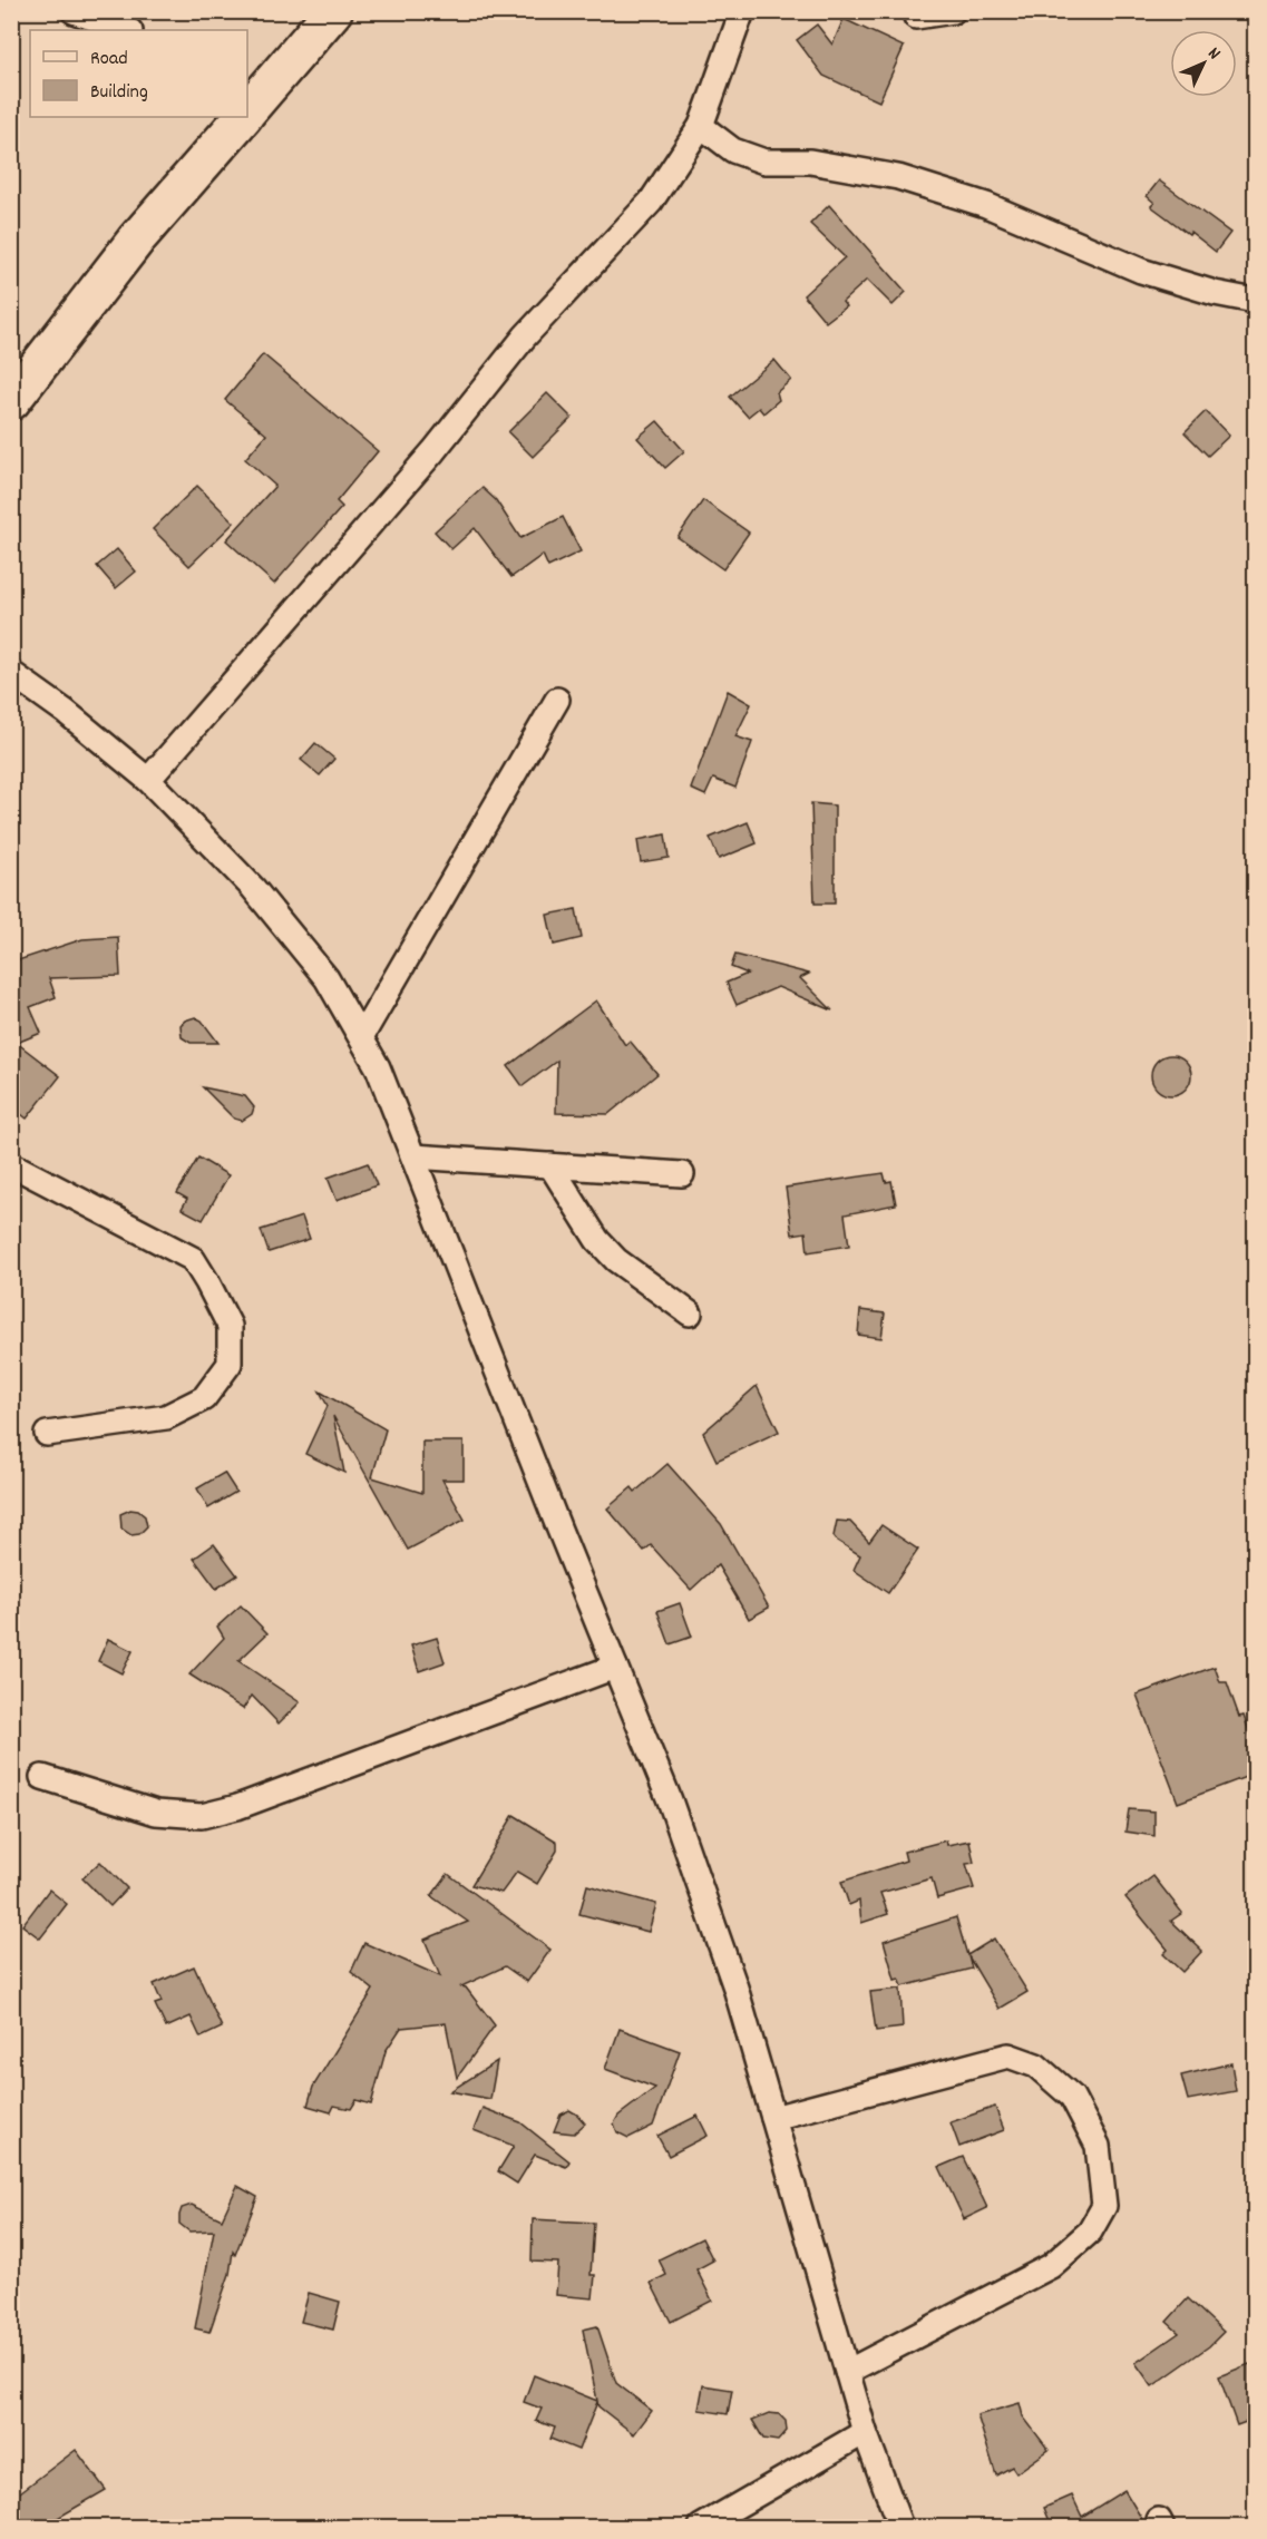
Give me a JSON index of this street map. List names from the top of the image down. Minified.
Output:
{"legend":["Road","Building"],"north":"top right"}
